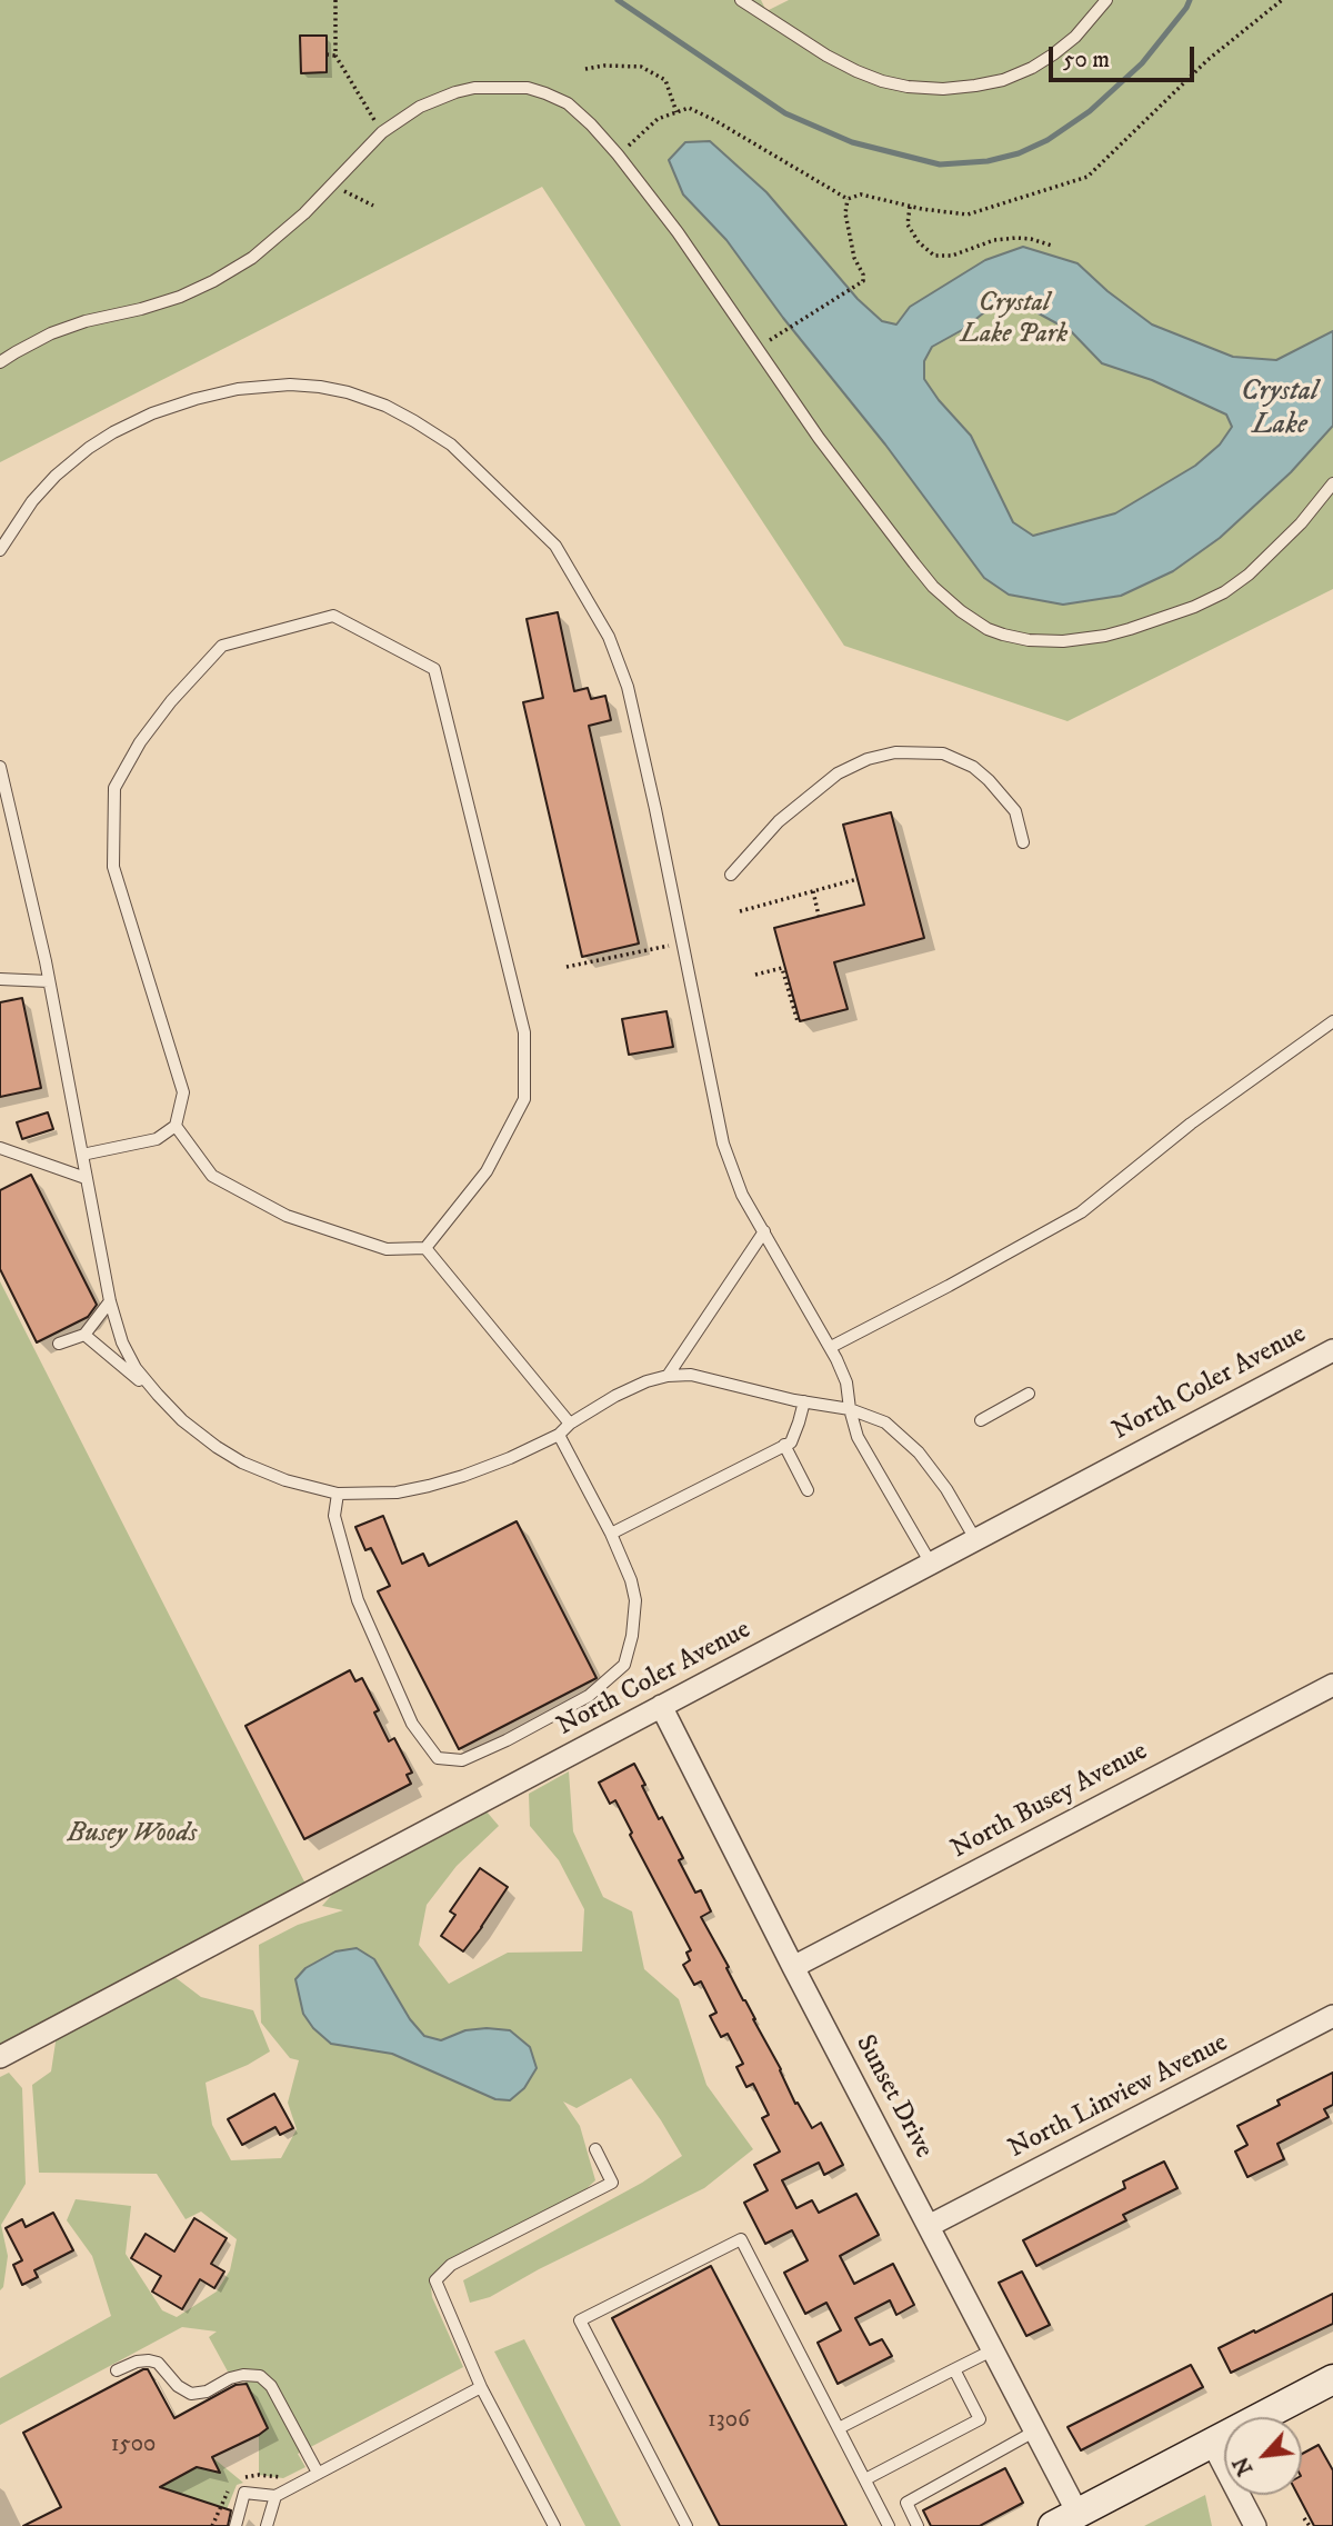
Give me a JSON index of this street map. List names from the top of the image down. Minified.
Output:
{"streets":{"street":["North Coler Avenue","North Busey Avenue","Sunset Drive","North Linview Avenue"]},"crossings":[["North Coler Avenue","Sunset Drive"],["North Busey Avenue","Sunset Drive"],["Sunset Drive","North Linview Avenue"]],"water":["Crystal Lake"],"parks":["Crystal Lake Park","Busey Woods"],"house_numbers":["1306","1500"],"scale_bar":"50 m","north":"bottom left"}
